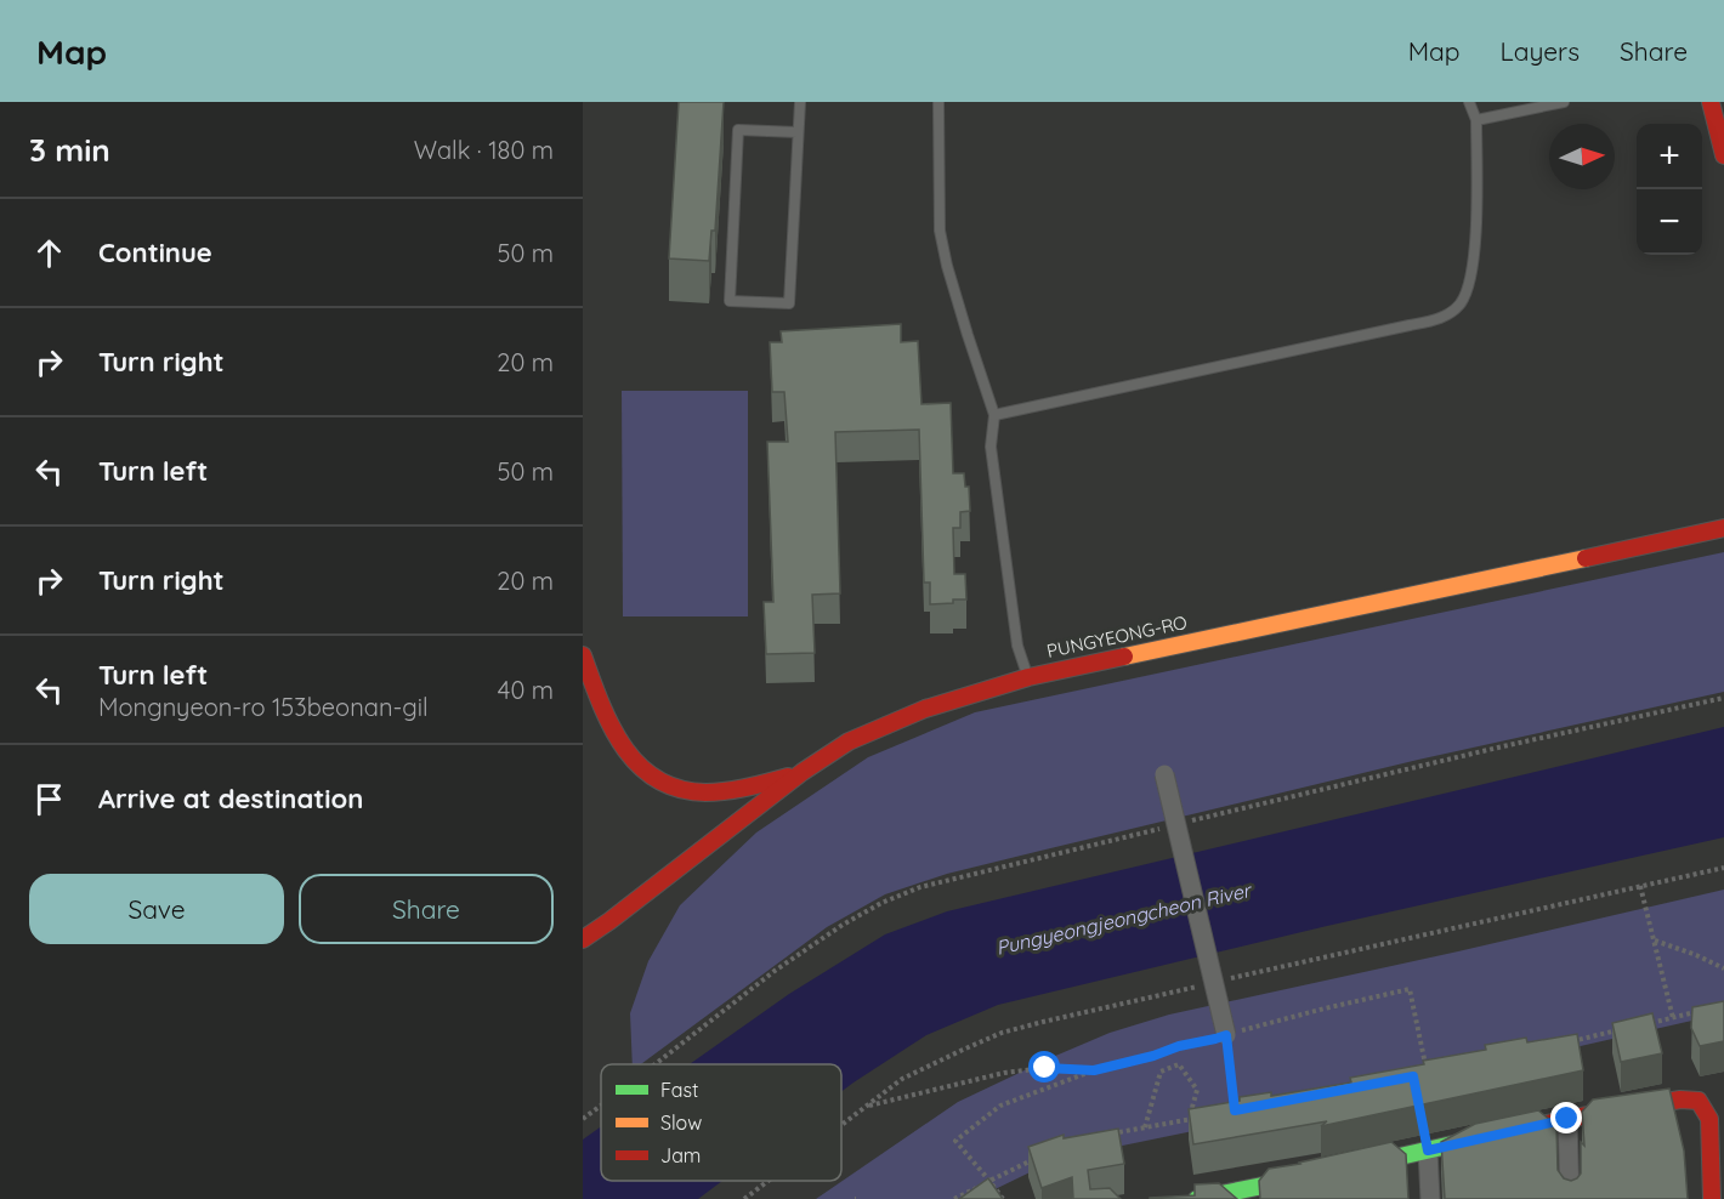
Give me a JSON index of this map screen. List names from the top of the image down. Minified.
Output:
{"streets":{"main road":["PUNGYEONG-RO"]},"water":["Pungyeongjeongcheon River"],"legend":["Fast","Slow","Jam"],"north":"right","page":{"header":"Map","nav":["Map","Layers","Share"],"heading":["3 min","Walk · 180 m"],"map_buttons":["+","−"],"list":[["Continue","50 m"],["Turn right","20 m"],["Turn left","50 m"],["Turn right","20 m"],["Turn left","Mongnyeon-ro 153beonan-gil","40 m"],"Arrive at destination"],"buttons":["Save","Share"]}}
